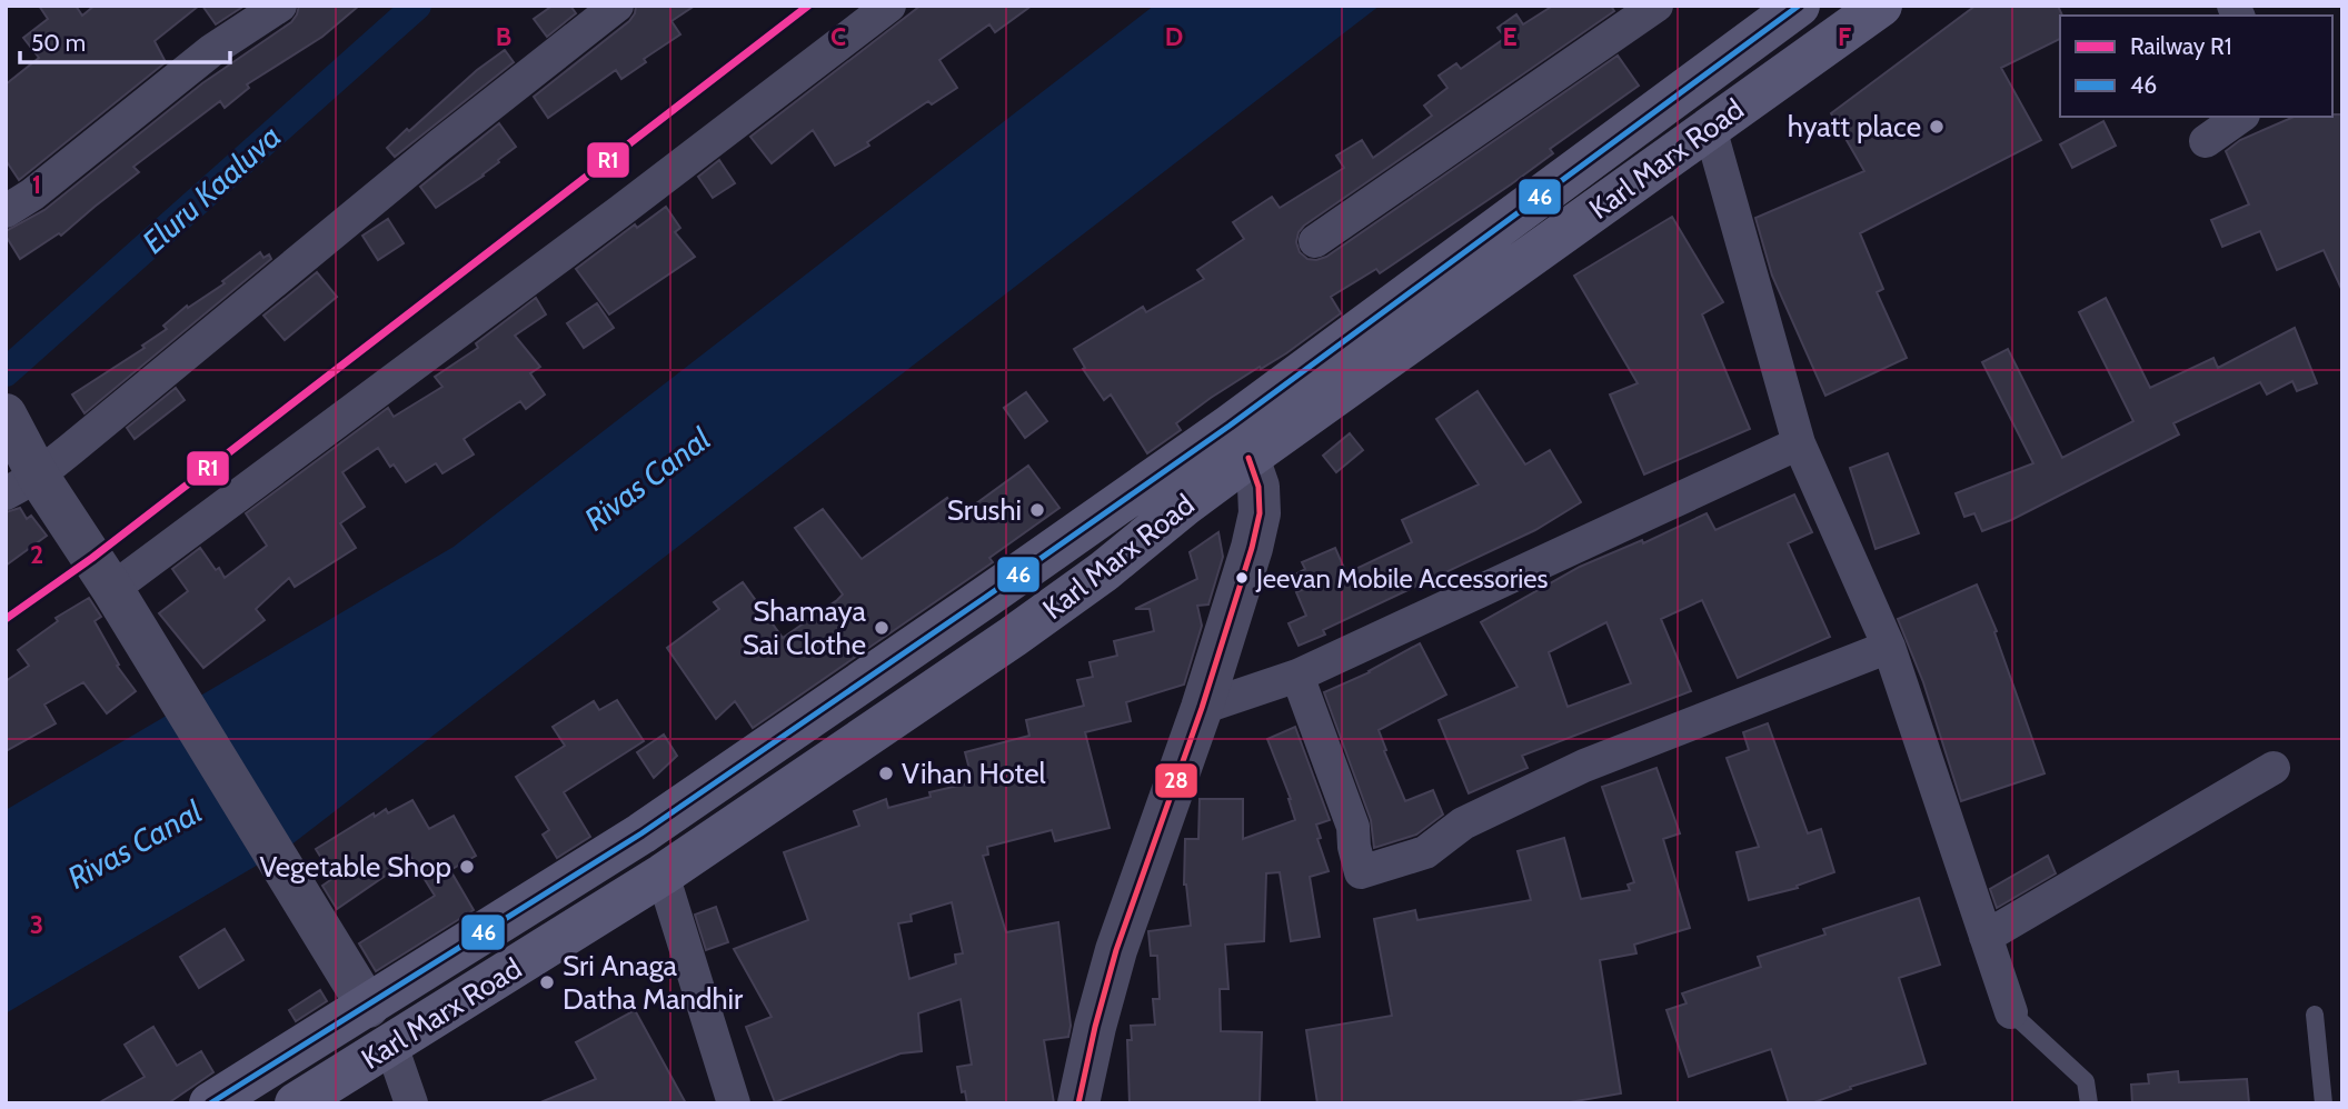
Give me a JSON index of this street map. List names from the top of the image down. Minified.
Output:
{"streets":{"main road":["Karl Marx Road"]},"water":["Eluru Kaaluva","Rivas Canal"],"places":["hyatt place","Srushi","Jeevan Mobile Accessories","Shamaya Sai Clothe","Vihan Hotel","Vegetable Shop","Sri Anaga Datha Mandhir"],"lines":["rail line R1","transit line 46","transit line 28"],"legend":["Railway R1","46"],"scale_bar":"50 m","grid":{"columns":["B","C","D","E","F"],"rows":["1","2","3"]}}
